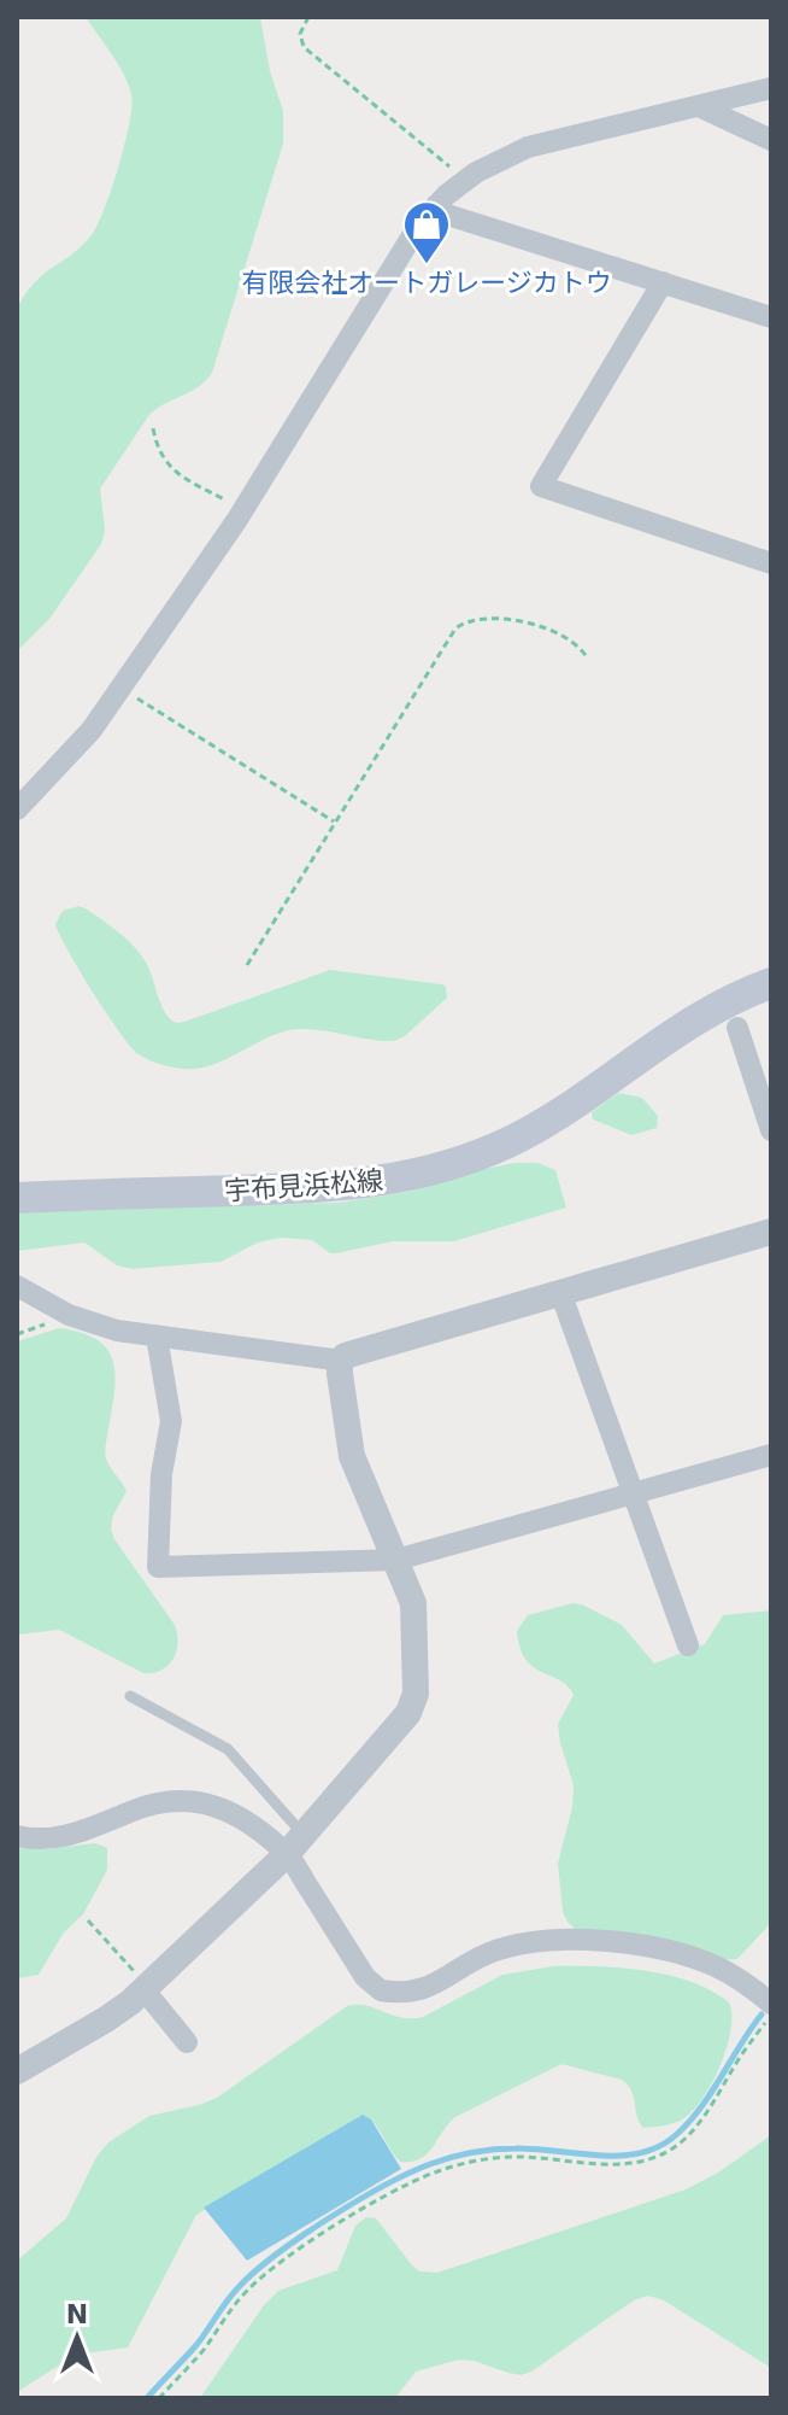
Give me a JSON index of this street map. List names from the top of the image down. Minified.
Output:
{"streets":{"main road":["宇布見浜松線"]},"places":{"shop":["有限会社オートガレージカトウ"]},"north":"top"}
